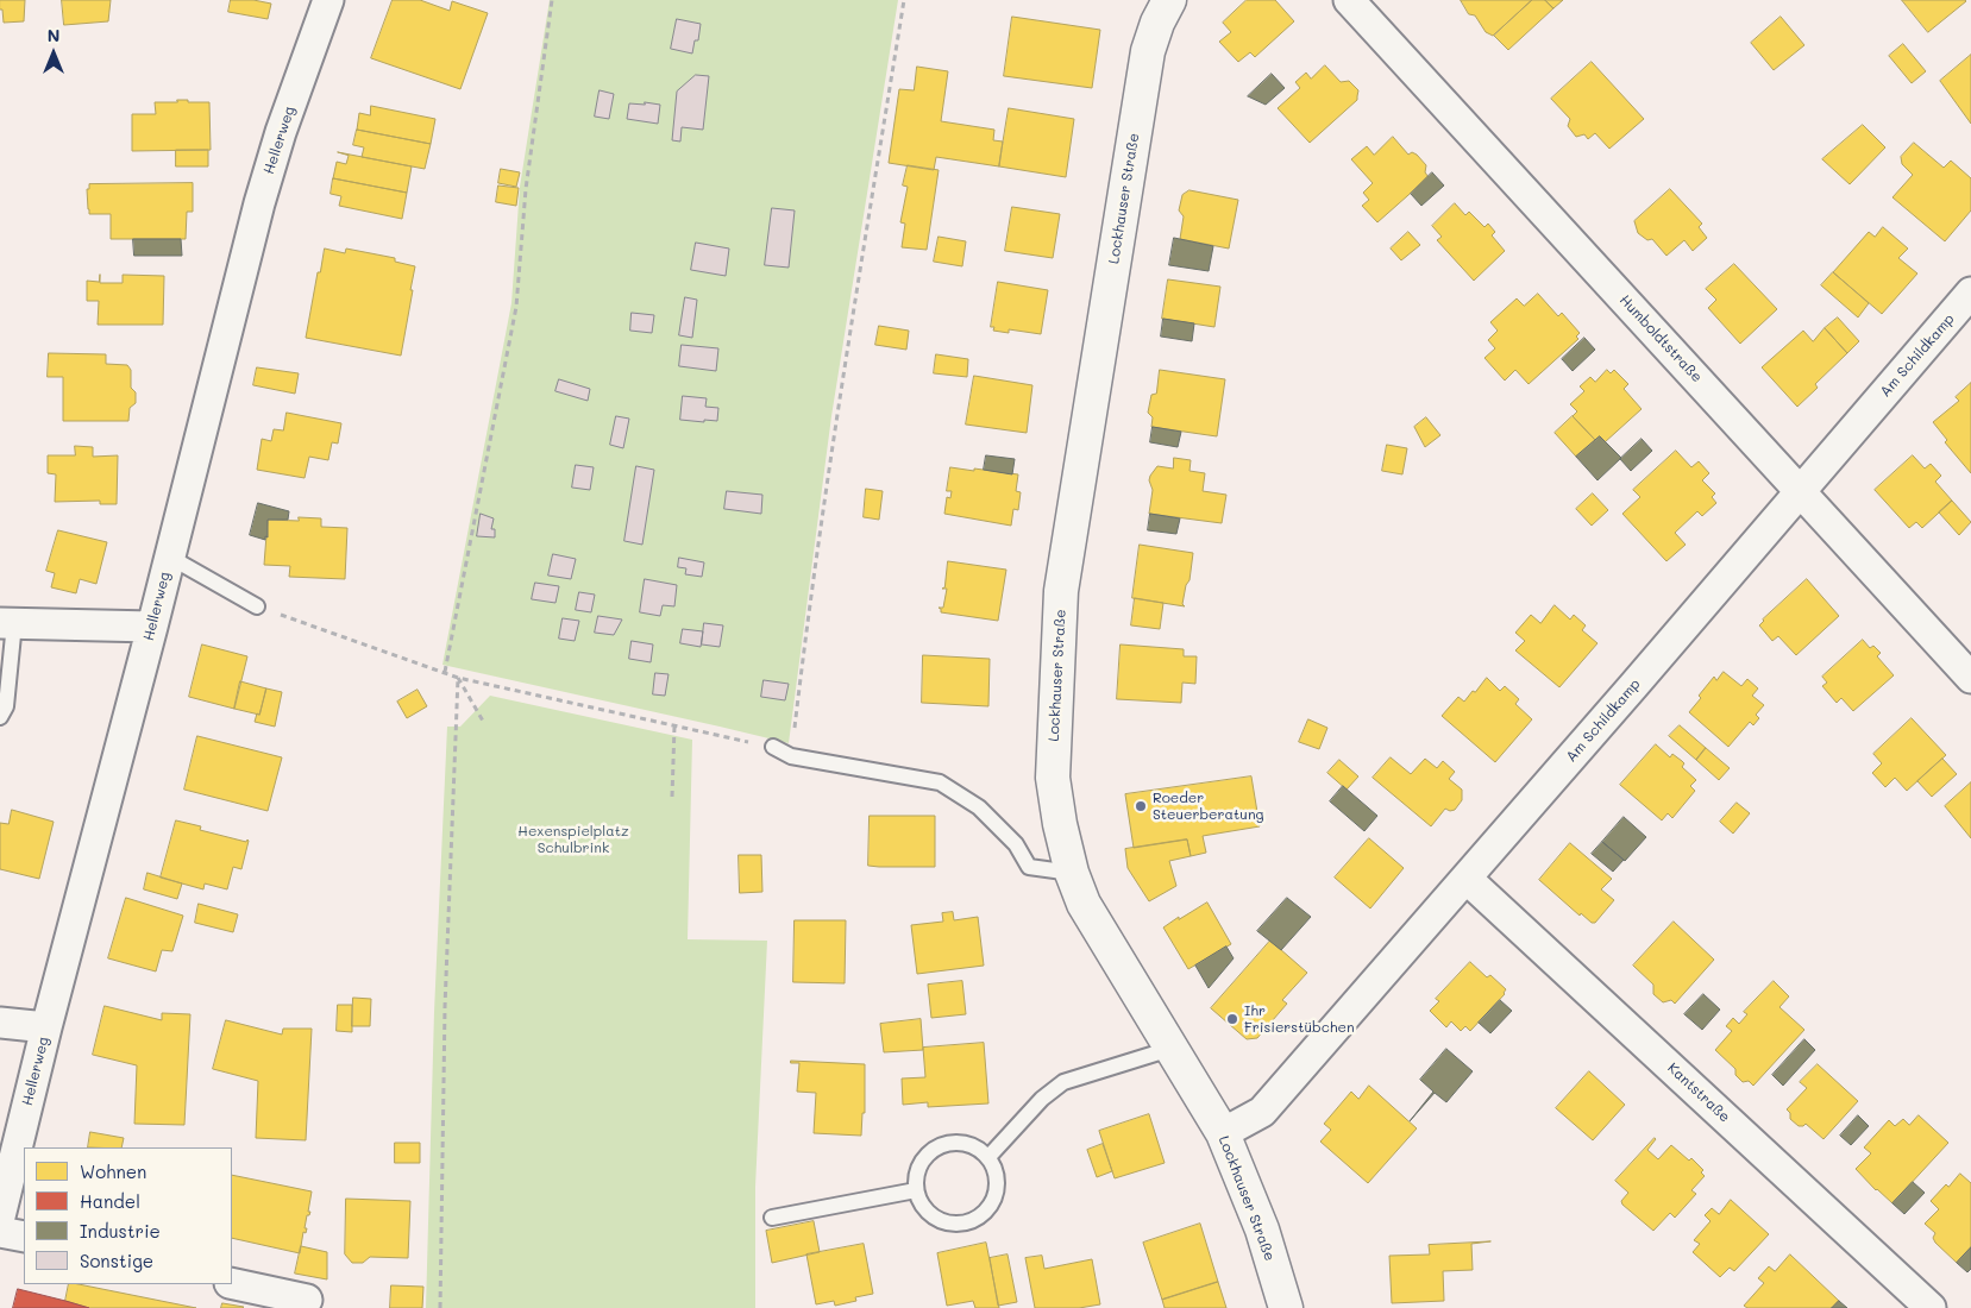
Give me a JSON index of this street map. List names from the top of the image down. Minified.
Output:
{"streets":{"street":["Hellerweg","Lockhauser Straße","Humboldtstraße","Am Schildkamp","Kantstraße"]},"crossings":[["Lockhauser Straße","Am Schildkamp"],["Humboldtstraße","Am Schildkamp"],["Am Schildkamp","Kantstraße"]],"parks":["Hexenspielplatz Schulbrink"],"places":["Roeder Steuerberatung","Ihr Frisierstübchen"],"legend":["Wohnen","Handel","Industrie","Sonstige"],"north":"top"}
